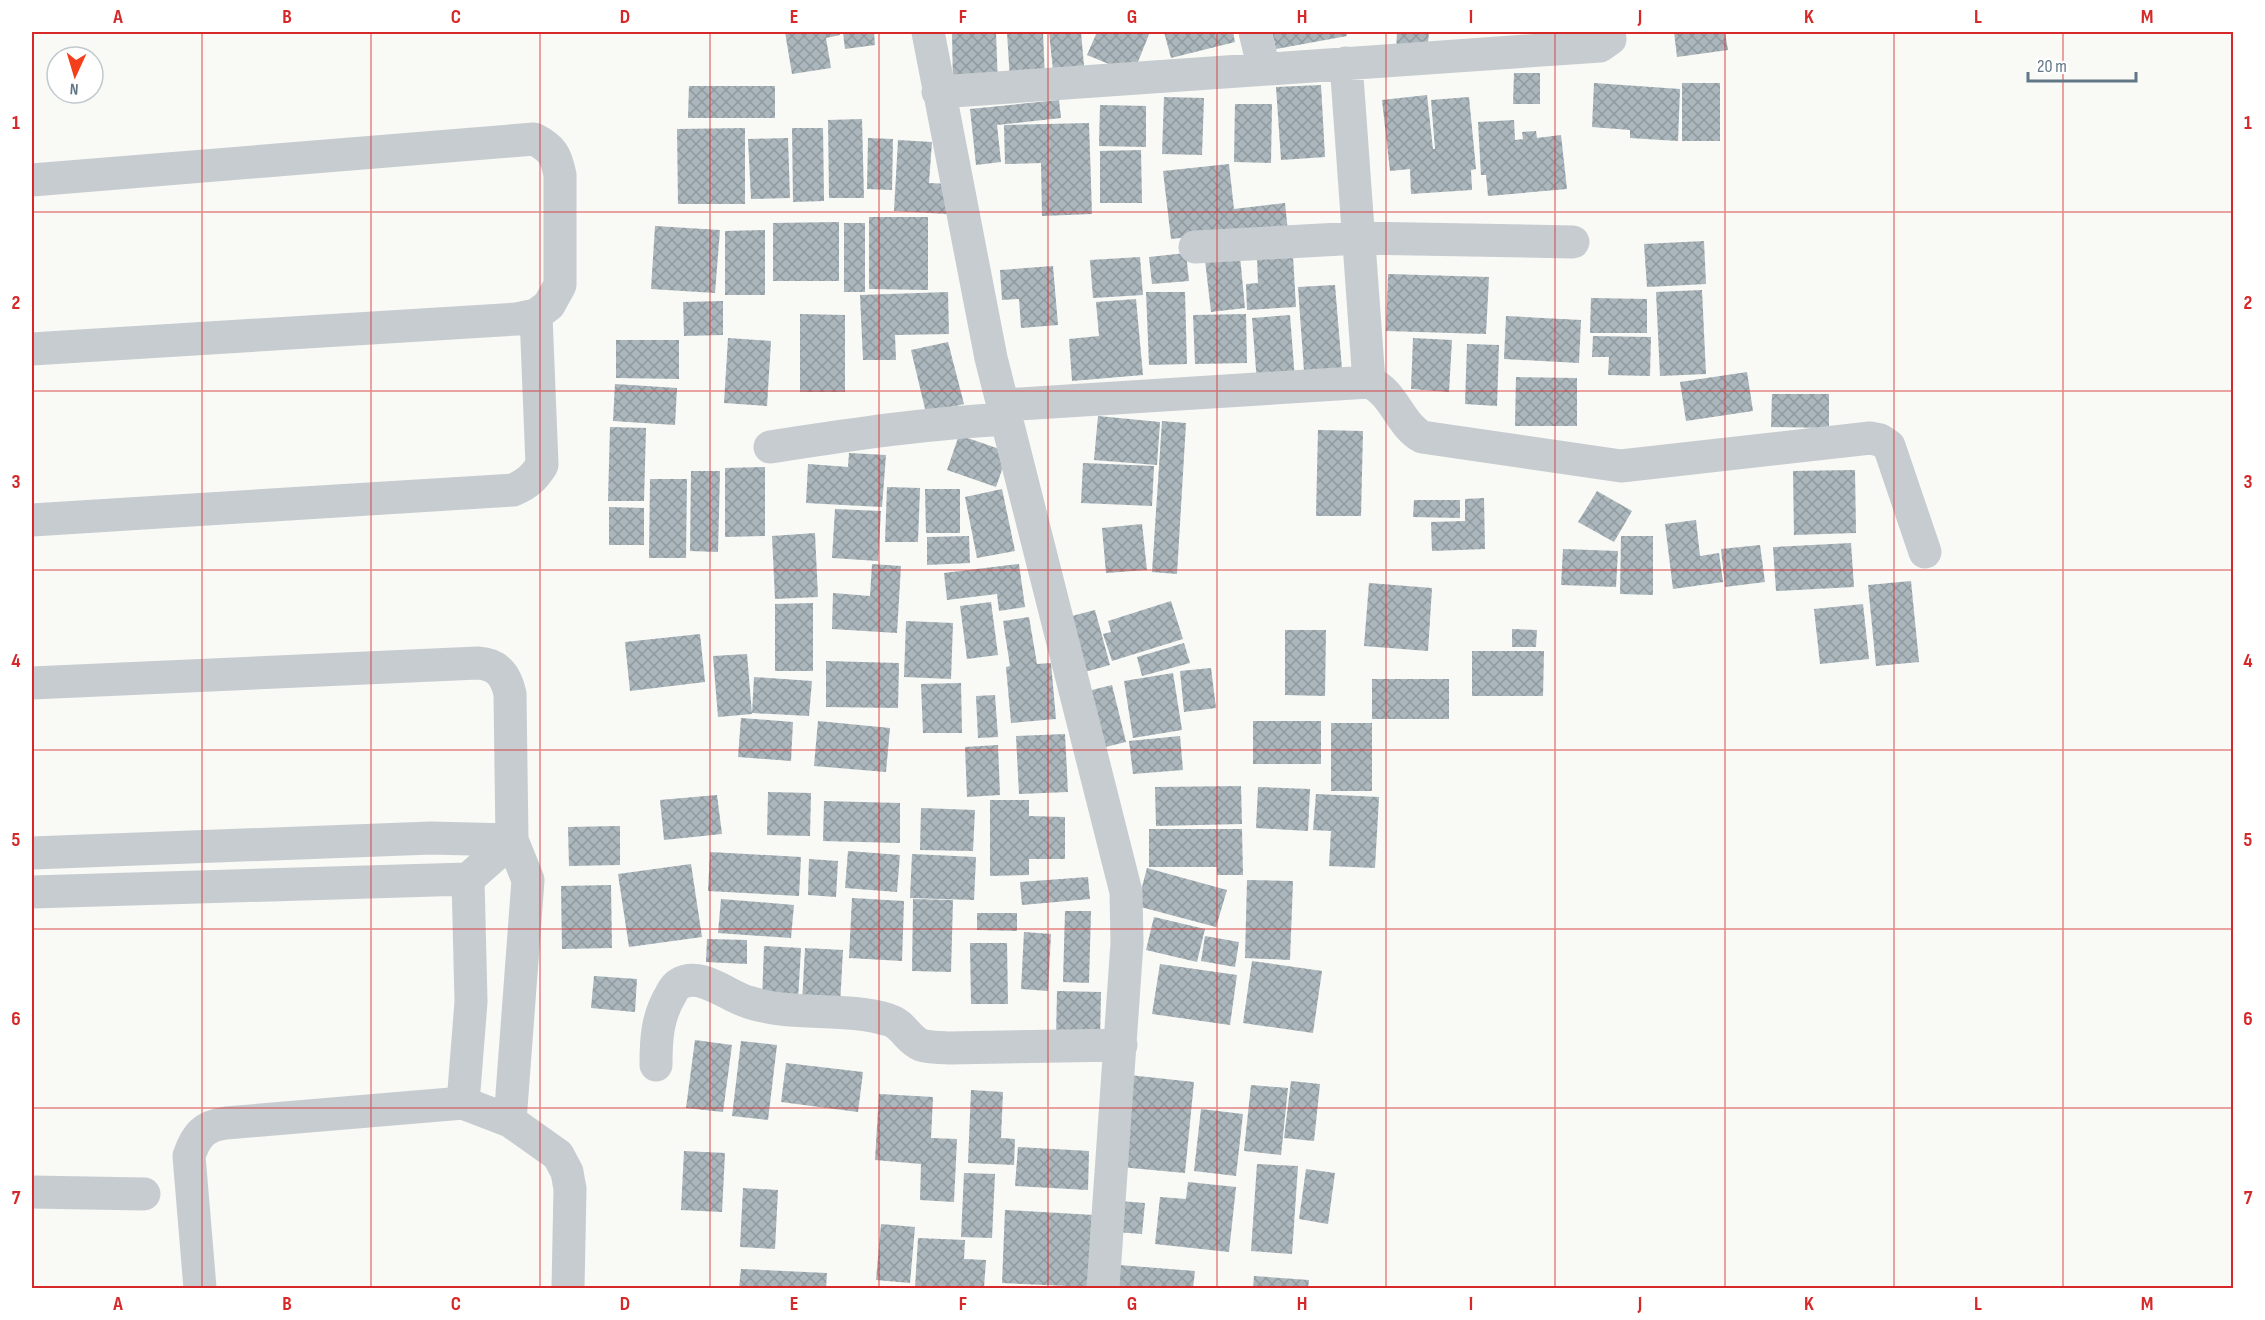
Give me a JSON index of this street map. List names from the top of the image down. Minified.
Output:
{"scale_bar":"20 m","north":"bottom","grid":{"columns":["A","B","C","D","E","F","G","H","I","J","K","L","M"],"rows":["1","2","3","4","5","6","7"]}}
